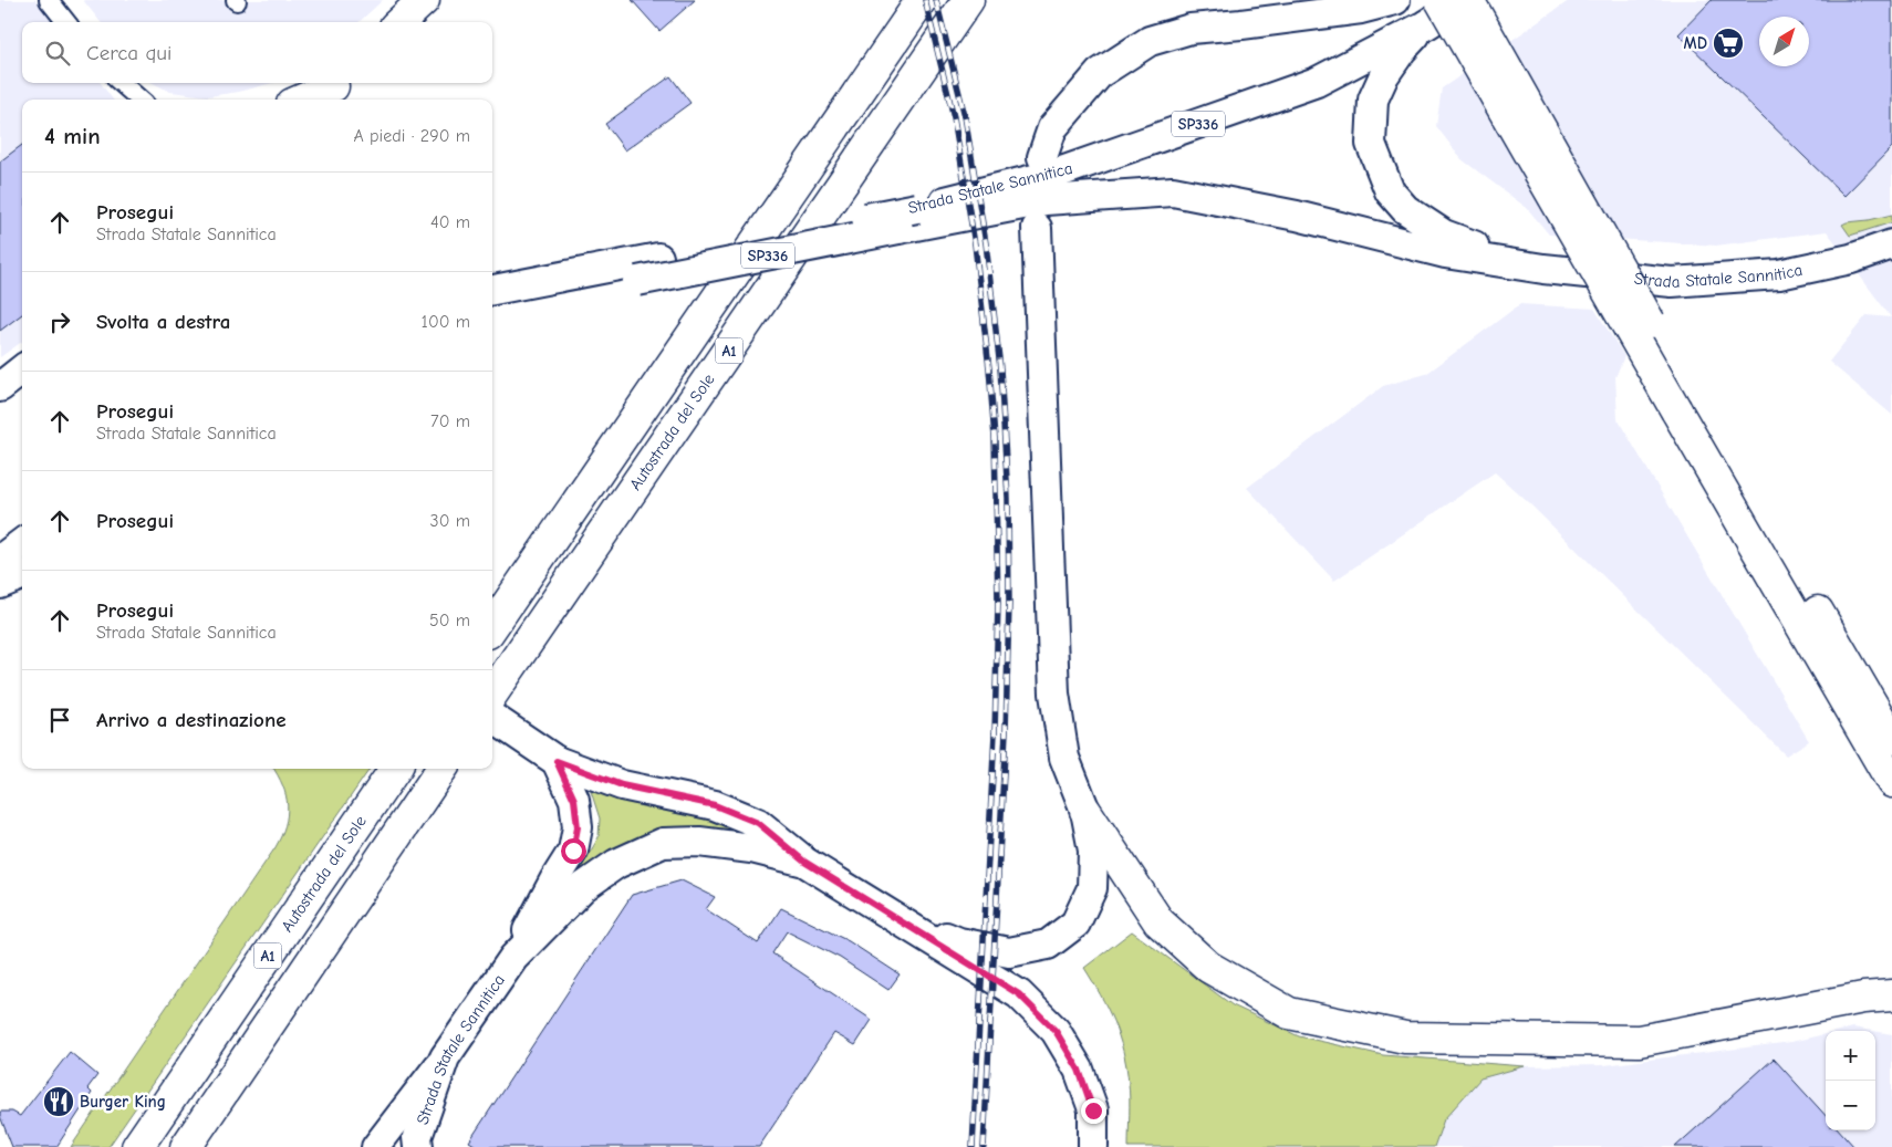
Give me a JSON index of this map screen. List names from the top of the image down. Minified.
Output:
{"streets":{"highway":["A1","Autostrada del Sole"],"main road":["SP336","Strada Statale Sannitica"]},"crossings":[["SP336","Strada Statale Sannitica"]],"places":{"supermarket":["MD"],"restaurant":["Burger King"]},"north":"top right","page":{"search":"Cerca qui","heading":["4 min","A piedi · 290 m"],"list":[["Prosegui","Strada Statale Sannitica","40 m"],["Svolta a destra","100 m"],["Prosegui","Strada Statale Sannitica","70 m"],["Prosegui","30 m"],["Prosegui","Strada Statale Sannitica","50 m"],"Arrivo a destinazione"],"map_buttons":["+","−"]}}
